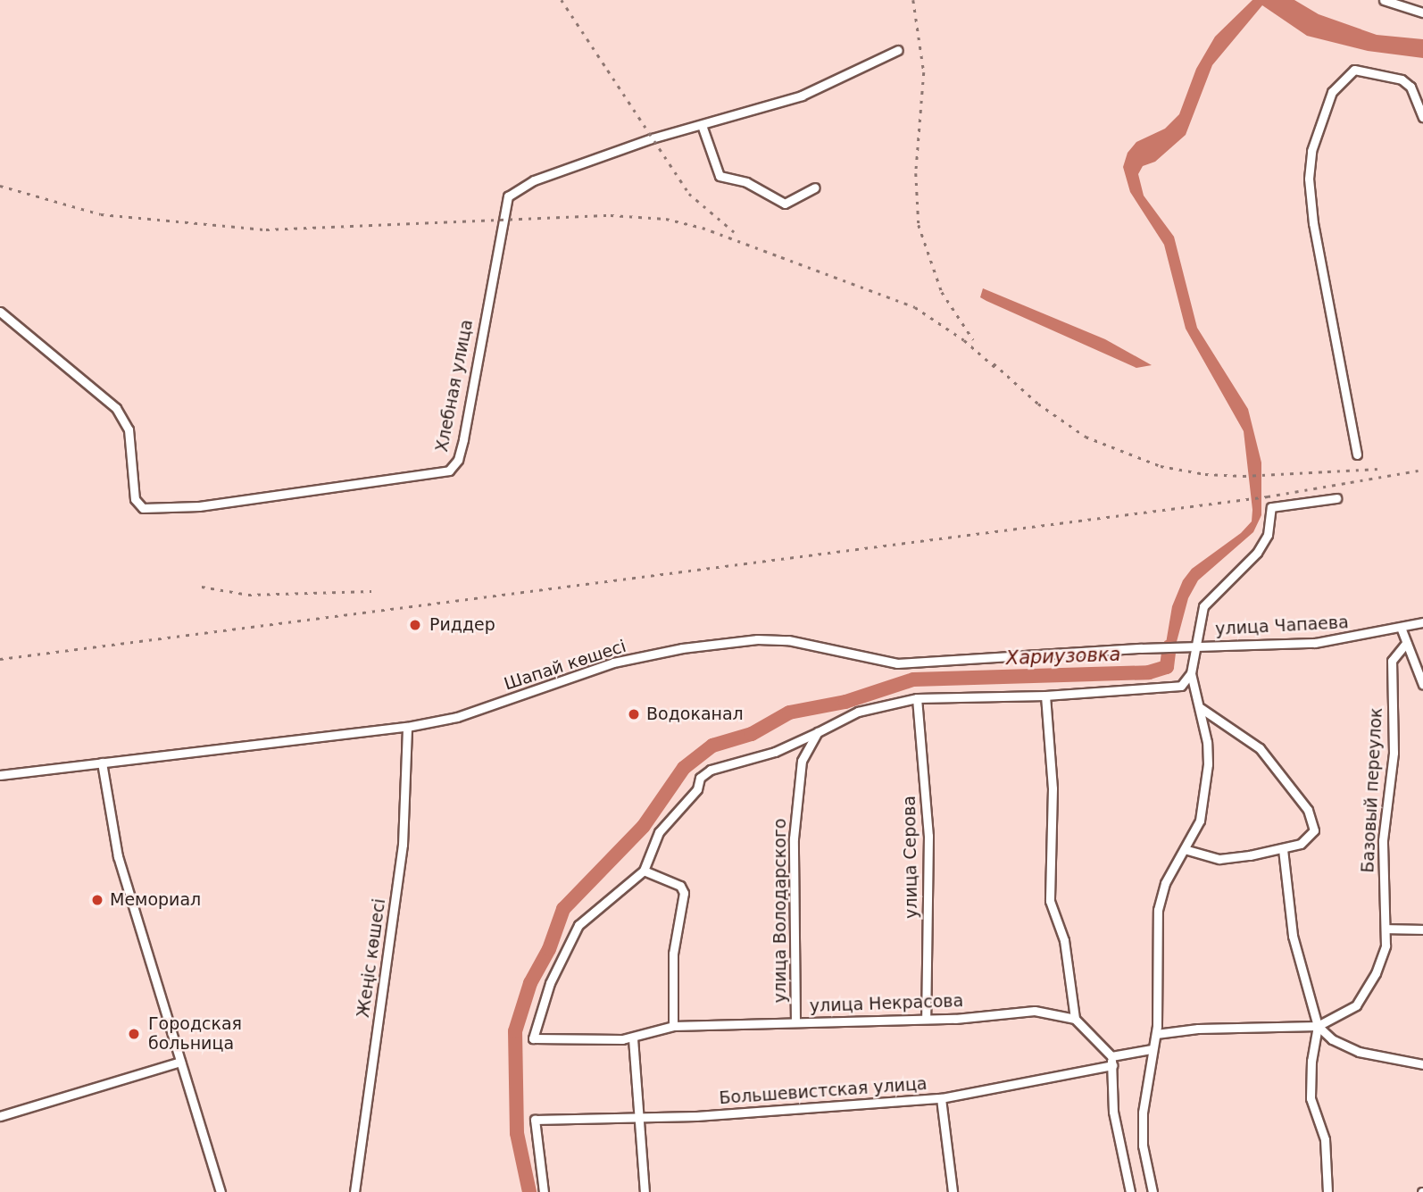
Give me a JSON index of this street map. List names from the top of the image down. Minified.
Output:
{"streets":{"street":["Хлебная улица","улица Чапаева","Шапай көшесі","Базовый переулок","улица Серова","улица Володарского","Жеңіс көшесі","улица Некрасова","Большевистская улица"]},"crossings":[["улица Чапаева","Шапай көшесі"],["Шапай көшесі","Жеңіс көшесі"],["улица Серова","улица Некрасова"],["улица Володарского","улица Некрасова"]],"water":["Хариузовка"],"places":["Риддер","Водоканал","Мемориал","Городская больница"]}
